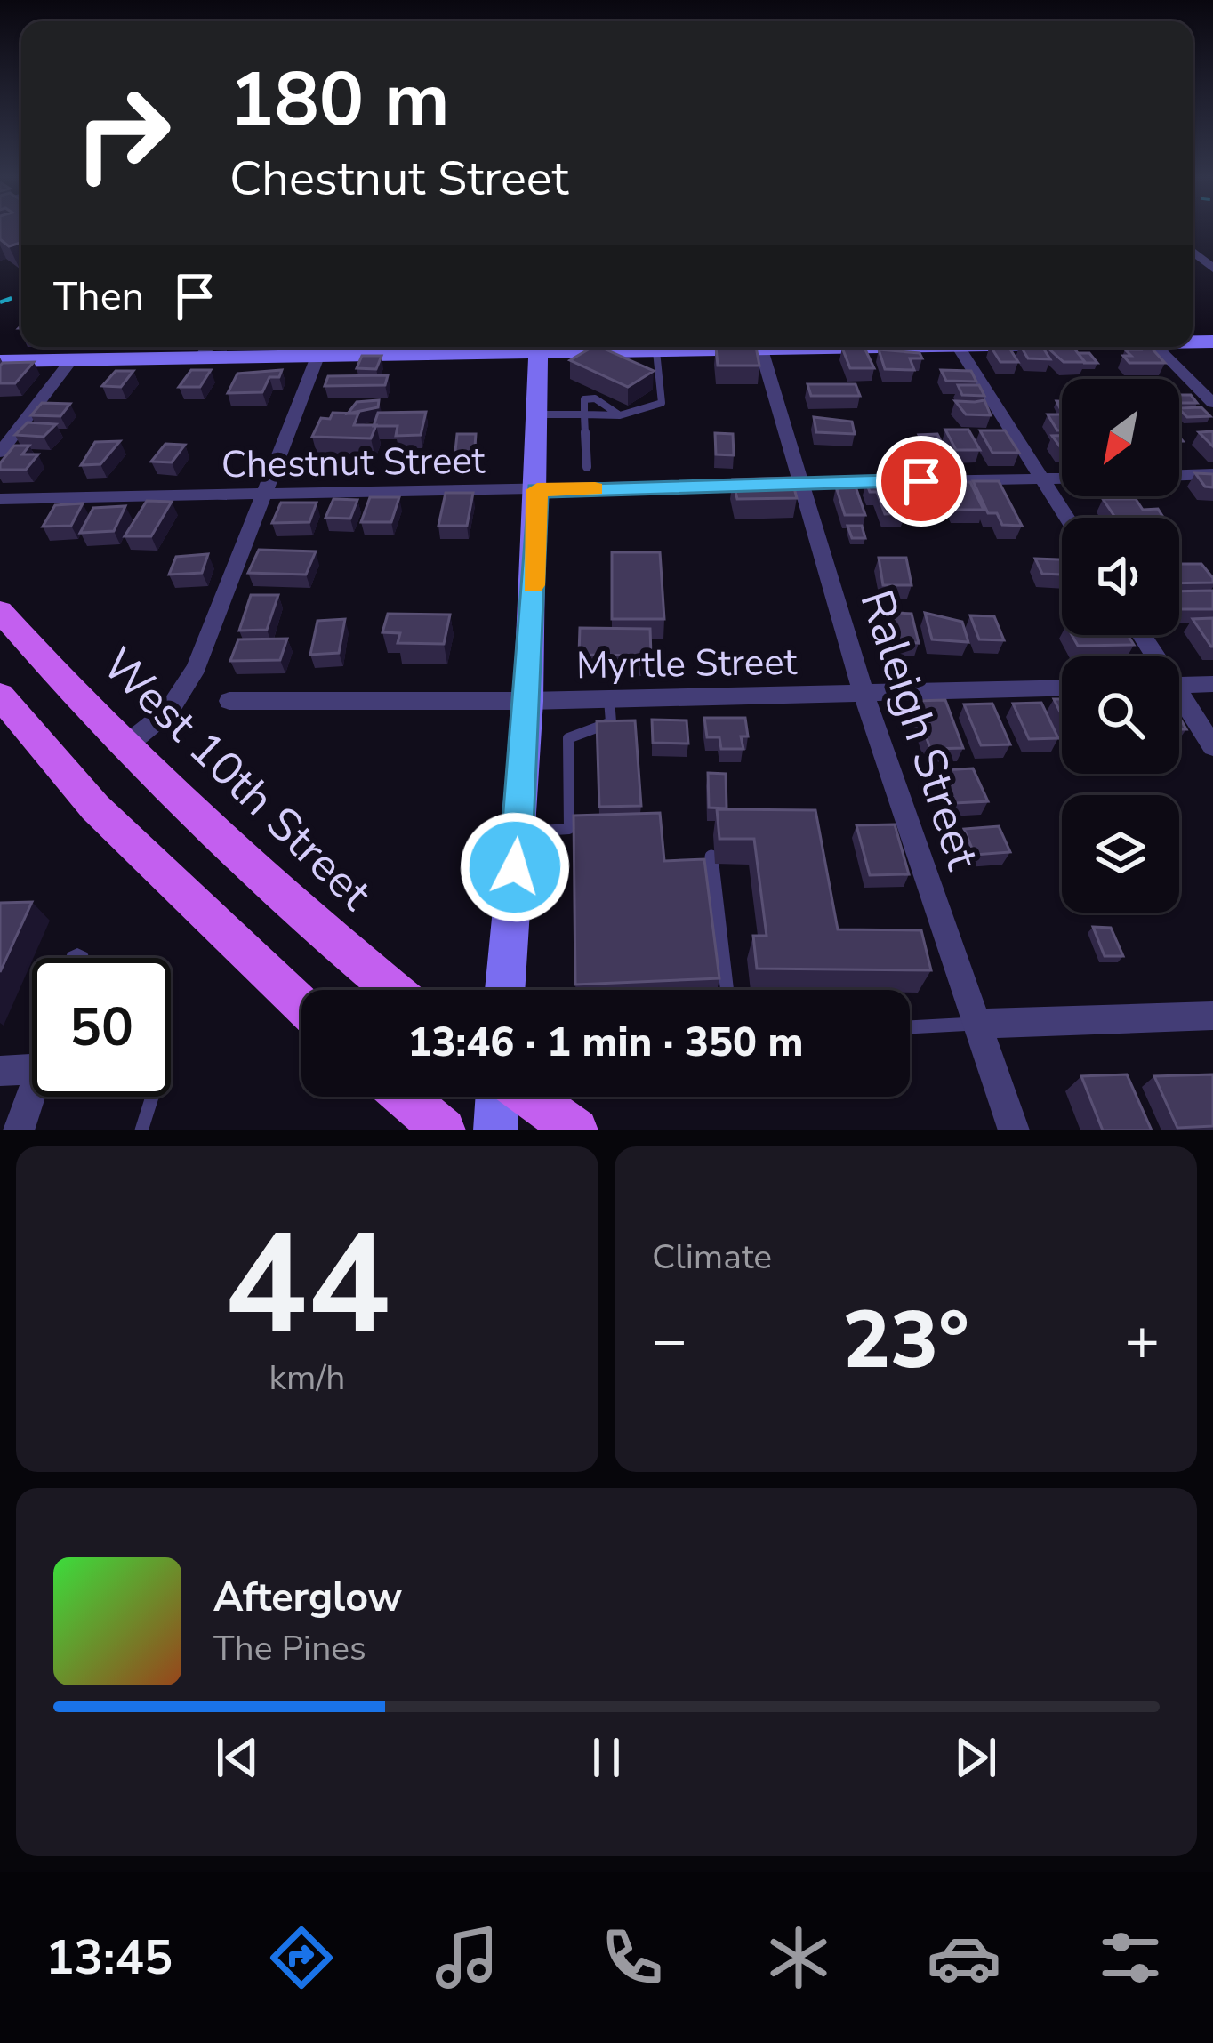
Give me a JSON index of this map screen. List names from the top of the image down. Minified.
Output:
{"streets":{"main road":["West 10th Street"],"street":["Chestnut Street","Myrtle Street","Raleigh Street"]},"crossings":[["Chestnut Street","Raleigh Street"],["Myrtle Street","Raleigh Street"]],"north":"bottom left","page":{"turn":["180 m","Chestnut Street"],"then":"Then","limit":"50","trip":"13:46 · 1 min · 350 m","tile":[["44","km/h"],"Climate"],"heat":["−","23°","+"],"song":["Afterglow","The Pines"],"tabs":"13:45"}}
